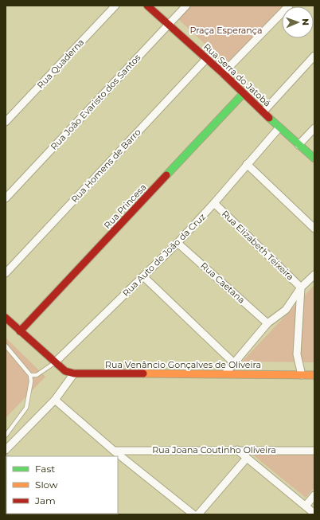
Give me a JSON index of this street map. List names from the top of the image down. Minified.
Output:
{"streets":{"street":["Rua Quaderna","Rua Serra do Jatobá","Rua João Evaristo dos Santos","Rua Homens de Barro","Rua Princesa","Rua Elizabeth Teixeira","Rua Auto de João da Cruz","Rua Caetana","Rua Venâncio Gonçalves de Oliveira","Rua Joana Coutinho Oliveira"]},"crossings":[["Rua Serra do Jatobá","Rua João Evaristo dos Santos"],["Rua Serra do Jatobá","Rua Homens de Barro"],["Rua Serra do Jatobá","Rua Princesa"],["Rua Serra do Jatobá","Rua Auto de João da Cruz"],["Rua Princesa","Rua Venâncio Gonçalves de Oliveira"],["Rua Elizabeth Teixeira","Rua Auto de João da Cruz"],["Rua Auto de João da Cruz","Rua Caetana"],["Rua Auto de João da Cruz","Rua Venâncio Gonçalves de Oliveira"]],"parks":["Praça Esperança"],"legend":["Fast","Slow","Jam"],"north":"right"}
